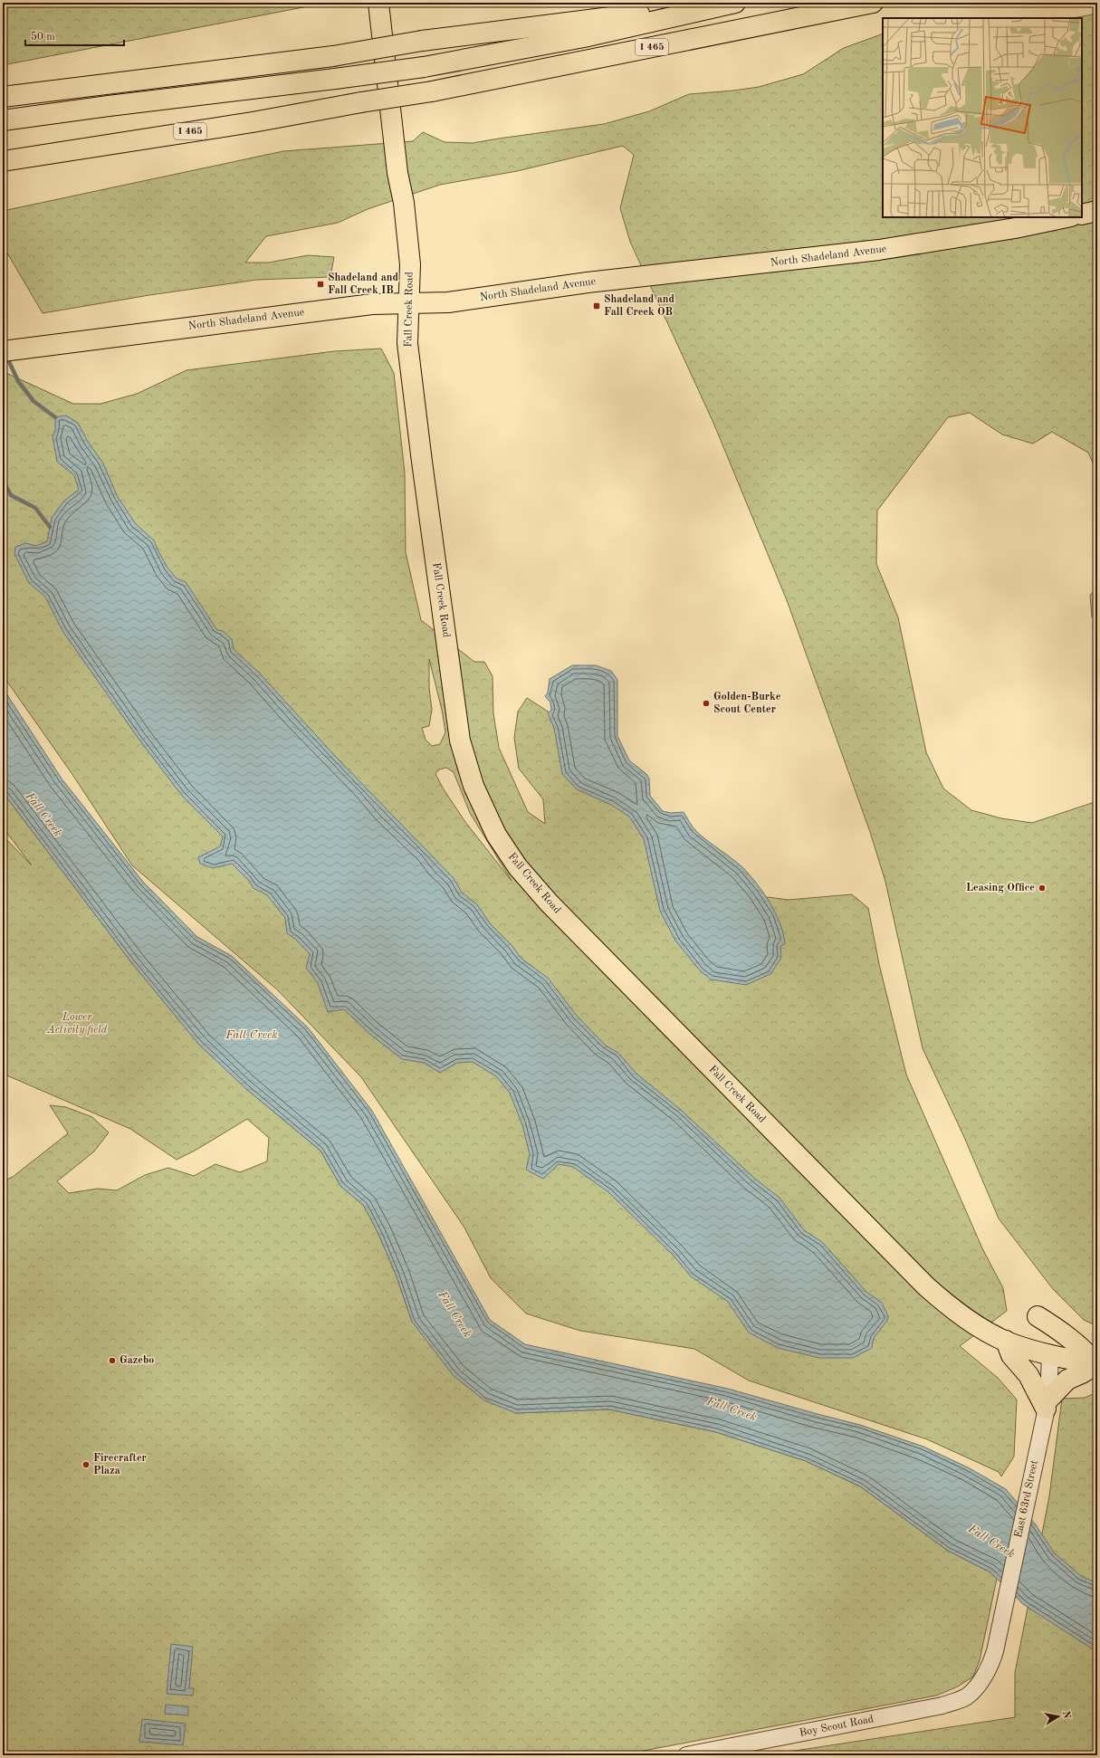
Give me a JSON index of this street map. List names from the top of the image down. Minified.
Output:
{"streets":{"main road":["I 465","North Shadeland Avenue","Fall Creek Road"],"street":["East 63rd Street","Boy Scout Road"]},"crossings":[["North Shadeland Avenue","Fall Creek Road"],["Fall Creek Road","East 63rd Street"],["East 63rd Street","Boy Scout Road"]],"water":["Fall Creek"],"parks":["Lower Activity field"],"places":{"transit":["Shadeland and Fall Creek IB","Shadeland and Fall Creek OB"],"other":["Golden-Burke Scout Center","Leasing Office","Gazebo","Firecrafter Plaza"]},"scale_bar":"50 m","north":"right"}
